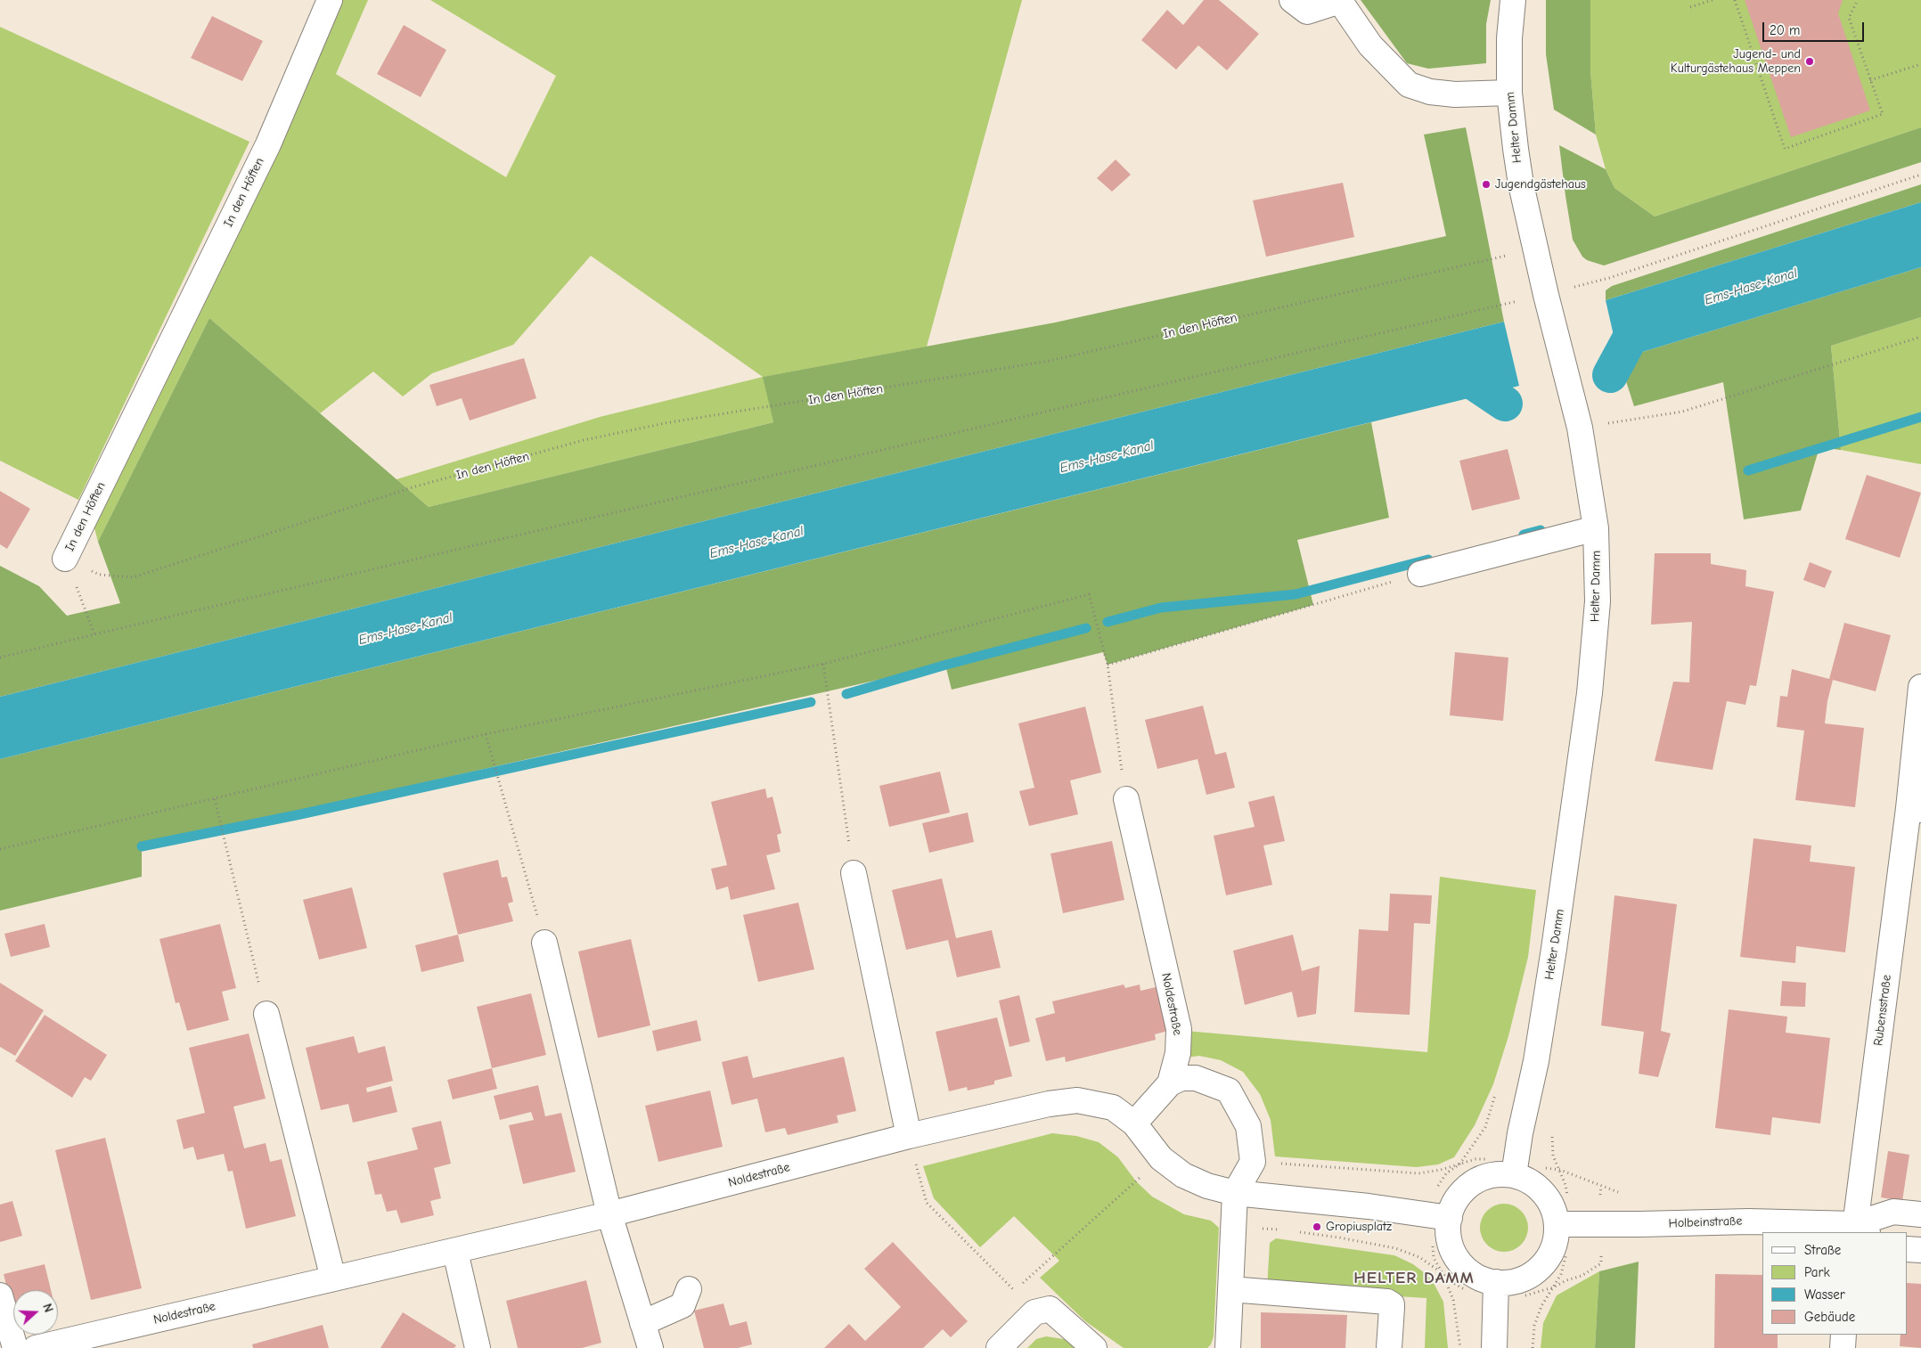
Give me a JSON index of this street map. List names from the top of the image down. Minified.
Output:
{"streets":{"street":["Helter Damm","In den Höften","Noldestraße","Rubensstraße","Holbeinstraße"]},"crossings":[["Helter Damm","In den Höften"],["Helter Damm","Holbeinstraße"],["Rubensstraße","Holbeinstraße"]],"districts":["HELTER DAMM"],"water":["Ems-Hase-Kanal"],"places":["Jugend- und Kulturgästehaus Meppen","Jugendgästehaus","Gropiusplatz"],"legend":["Straße","Park","Wasser","Gebäude"],"scale_bar":"20 m","north":"right"}
